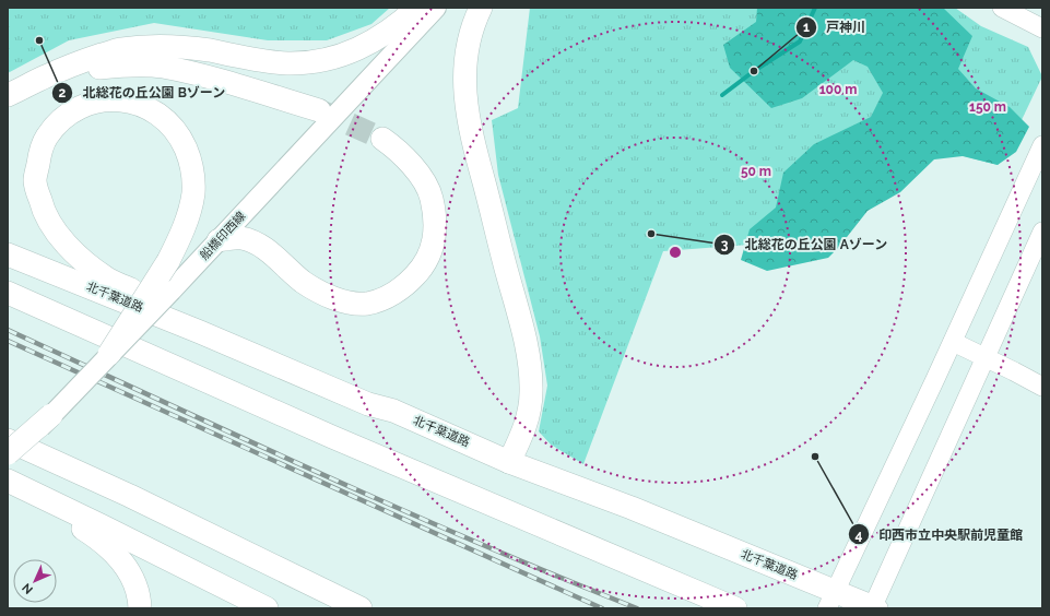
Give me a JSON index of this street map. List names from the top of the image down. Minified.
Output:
{"streets":{"highway":["北千葉道路"],"main road":["船橋印西線"]},"places":["北総花の丘公園 Bゾーン","戸神川","北総花の丘公園 Aゾーン","印西市立中央駅前児童館"],"north":"bottom left","rings":["100 m","150 m","50 m"]}
